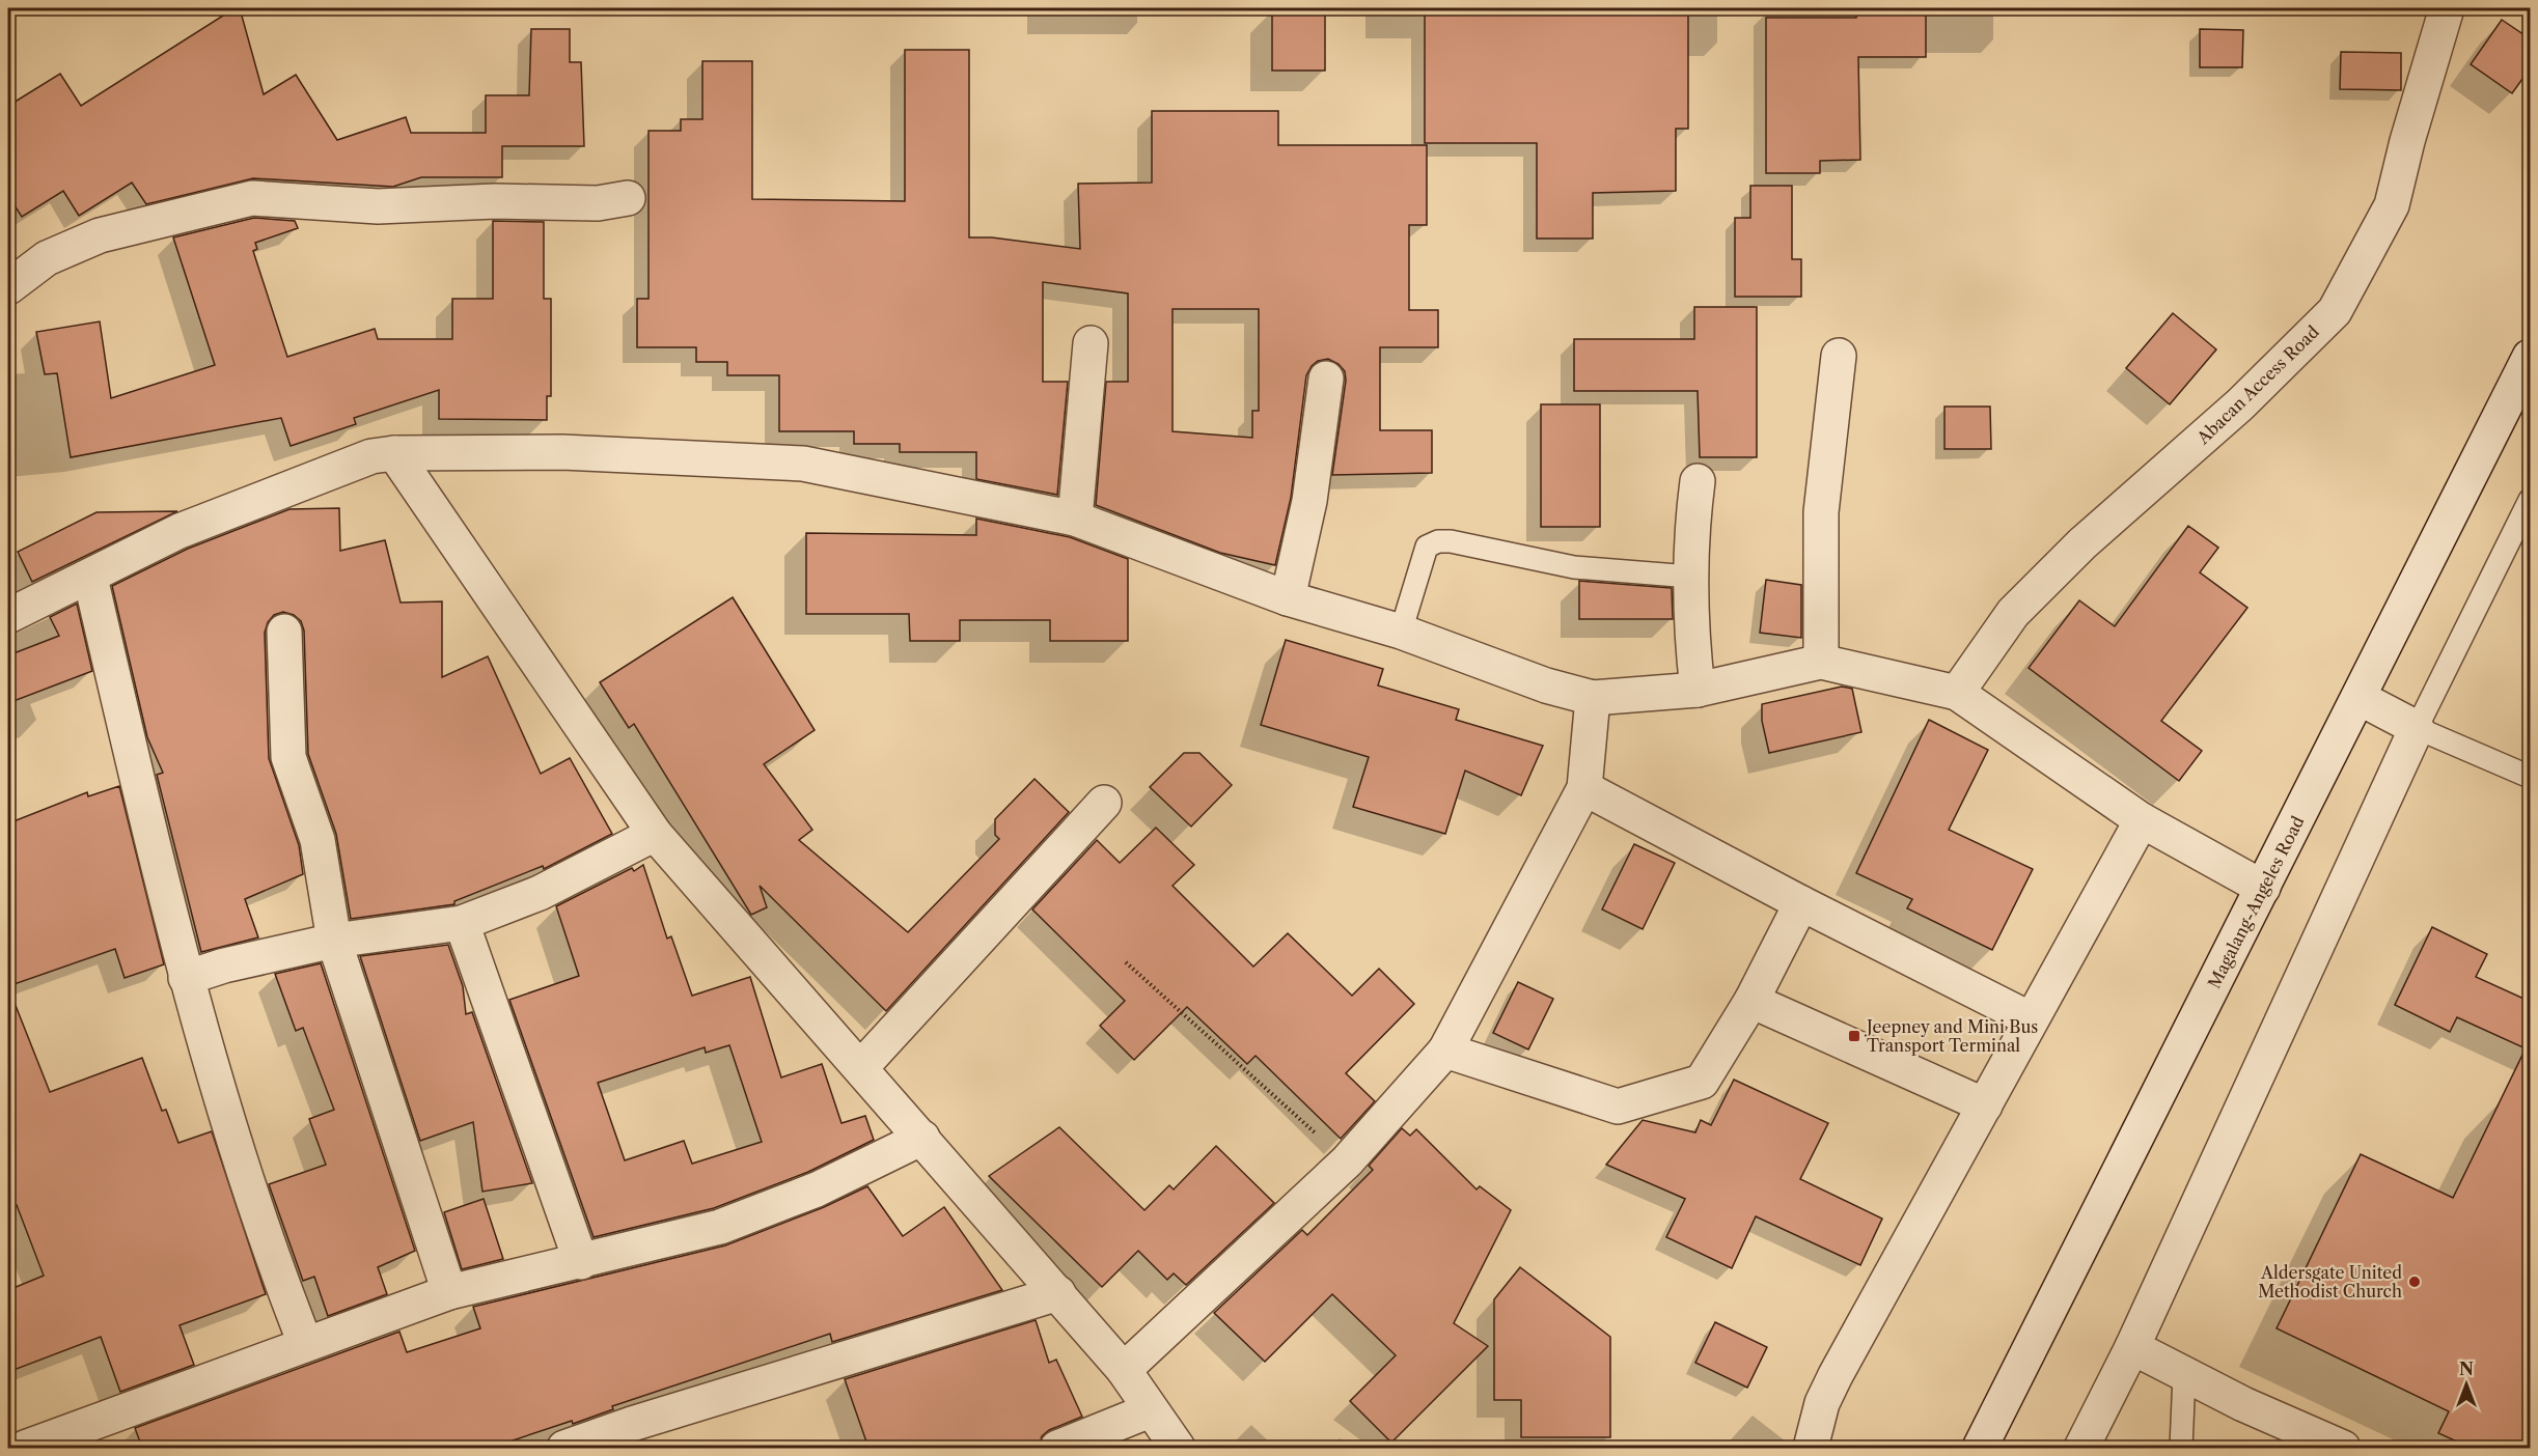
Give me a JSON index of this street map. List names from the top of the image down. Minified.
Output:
{"streets":{"street":["Abacan Access Road","Magalang-Angeles Road"]},"places":{"transit":["Jeepney and Mini Bus Transport Terminal"],"other":["Aldersgate United Methodist Church"]},"north":"top"}
